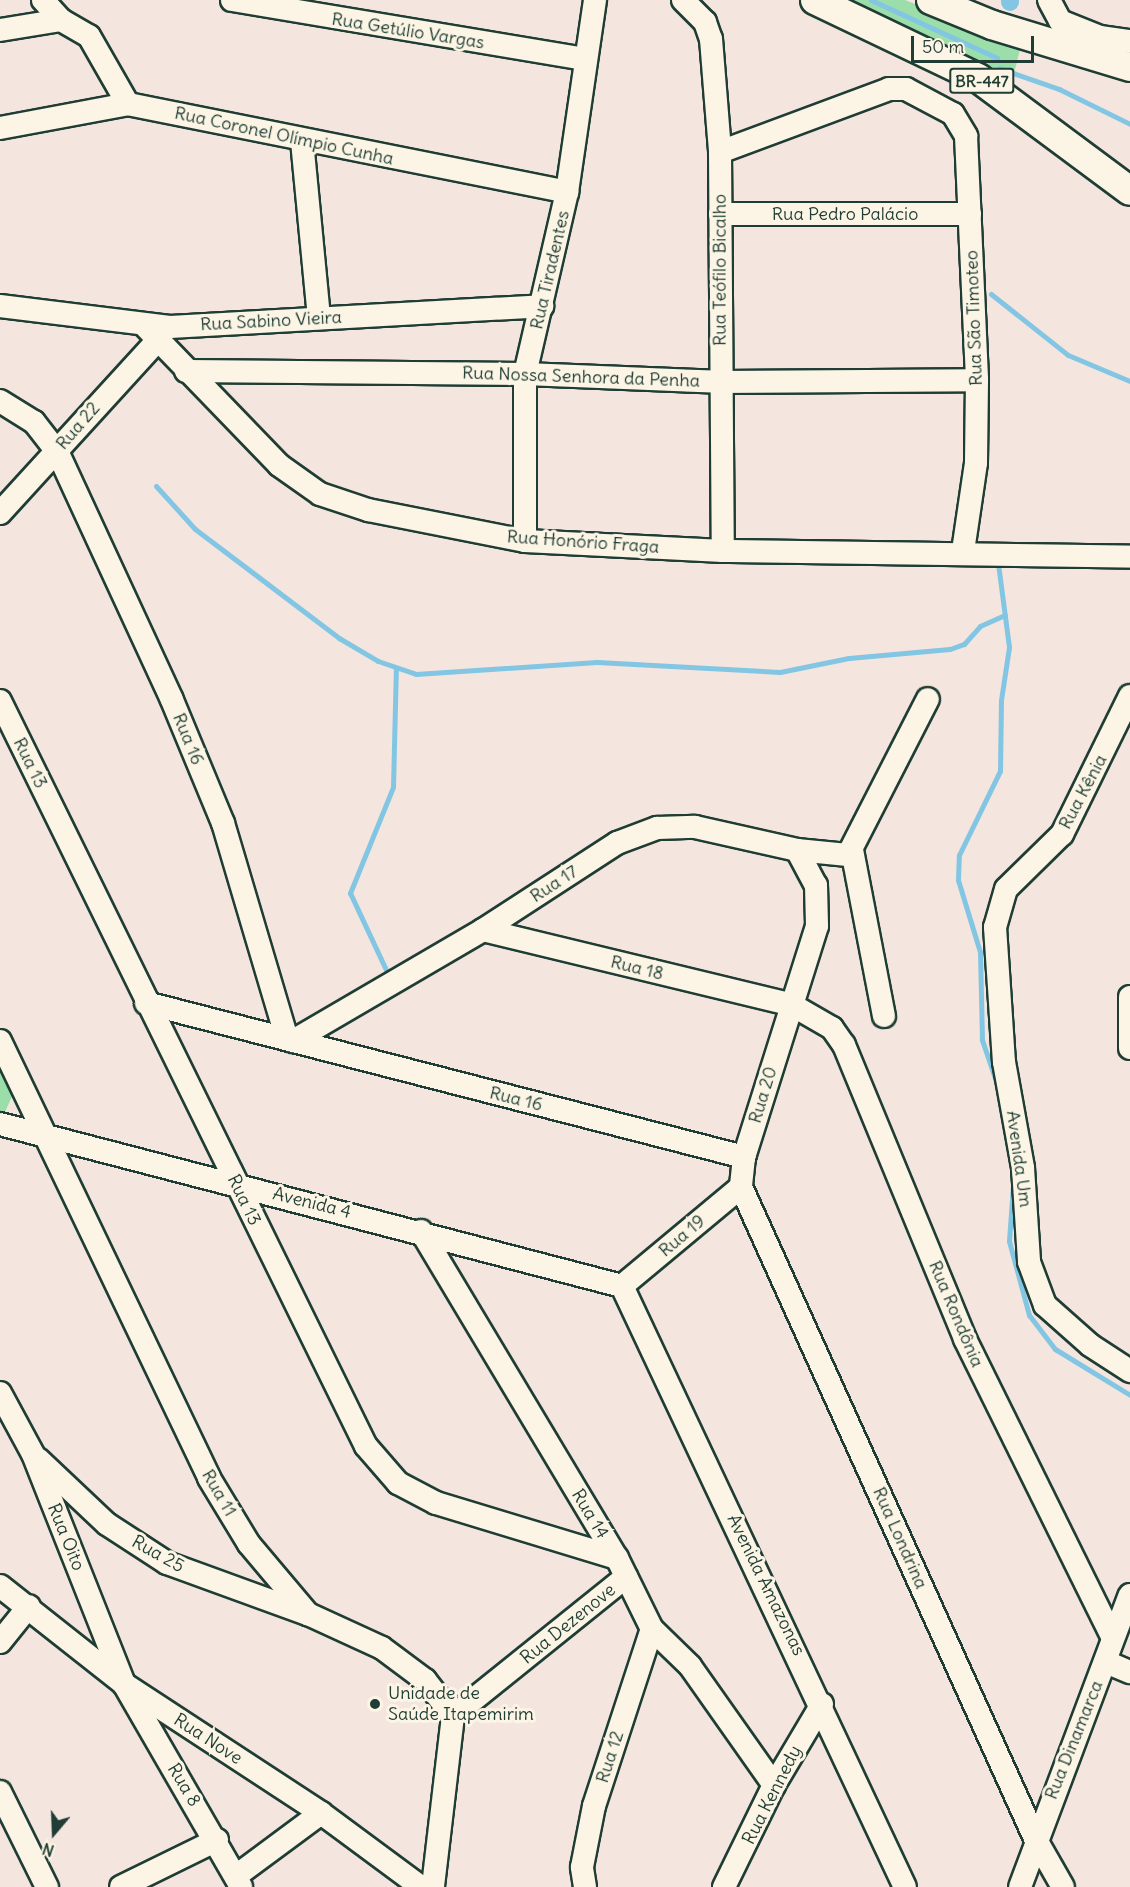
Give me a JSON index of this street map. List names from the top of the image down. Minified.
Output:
{"streets":{"main road":["BR-447"],"street":["Rua Getúlio Vargas","Rua Coronel Olímpio Cunha","Rua Pedro Palácio","Rua Tiradentes","Rua Teófilo Bicalho","Rua São Timoteo","Rua Sabino Vieira","Rua Nossa Senhora da Penha","Rua 22","Rua Honório Fraga","Rua 16","Rua 13","Rua Kênia","Rua 17","Rua 18","Rua 20","Avenida Um","Avenida 4","Rua 19","Rua Rondônia","Rua 11","Rua 14","Rua Oito","Rua Londrina","Rua 25","Avenida Amazonas","Rua Dezenove","Rua Nove","Rua Dinamarca","Rua 12","Rua 8","Rua Kennedy"]},"crossings":[["Rua Getúlio Vargas","Rua Tiradentes"],["Rua Coronel Olímpio Cunha","Rua Tiradentes"],["Rua Pedro Palácio","Rua Teófilo Bicalho"],["Rua Pedro Palácio","Rua São Timoteo"],["Rua Tiradentes","Rua Sabino Vieira"],["Rua Tiradentes","Rua Nossa Senhora da Penha"],["Rua Tiradentes","Rua Honório Fraga"],["Rua Teófilo Bicalho","Rua São Timoteo"],["Rua Teófilo Bicalho","Rua Nossa Senhora da Penha"],["Rua Teófilo Bicalho","Rua Honório Fraga"],["Rua São Timoteo","Rua Nossa Senhora da Penha"],["Rua São Timoteo","Rua Honório Fraga"],["Rua Sabino Vieira","Rua 22"],["Rua Sabino Vieira","Rua Honório Fraga"],["Rua Nossa Senhora da Penha","Rua Honório Fraga"],["Rua 22","Rua Honório Fraga"],["Rua 22","Rua 16"],["Rua 16","Rua 13"],["Rua 16","Rua 17"],["Rua 16","Rua 20"],["Rua 13","Avenida 4"],["Rua 13","Rua 14"],["Rua 13","Rua Dezenove"],["Rua Kênia","Avenida Um"],["Rua 17","Rua 18"],["Rua 17","Rua 20"],["Rua 18","Rua 20"],["Rua 18","Rua Rondônia"],["Rua 20","Rua 19"],["Rua 20","Rua Rondônia"],["Rua 20","Rua Londrina"],["Avenida 4","Rua 19"],["Avenida 4","Rua 11"],["Avenida 4","Rua 14"],["Avenida 4","Avenida Amazonas"],["Rua 19","Rua Londrina"],["Rua 19","Avenida Amazonas"],["Rua Rondônia","Rua Dinamarca"],["Rua 11","Rua 25"],["Rua 11","Rua Dezenove"],["Rua 14","Rua Dezenove"],["Rua 14","Rua 12"],["Rua 14","Rua Kennedy"],["Rua Oito","Rua 25"],["Rua Oito","Rua Nove"],["Rua Oito","Rua 8"],["Rua Londrina","Rua Dinamarca"],["Avenida Amazonas","Rua Kennedy"],["Rua Nove","Rua 8"]],"places":["Unidade de Saúde Itapemirim"],"scale_bar":"50 m","north":"bottom"}
